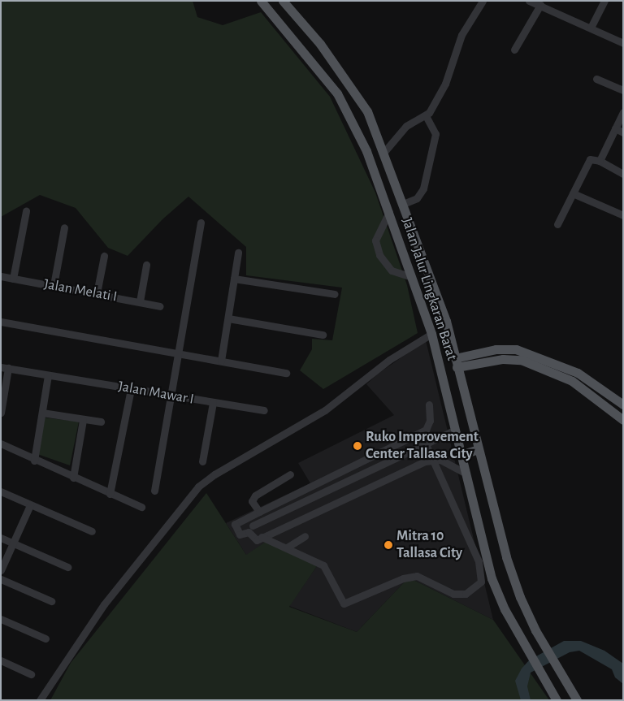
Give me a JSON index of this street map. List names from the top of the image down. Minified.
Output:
{"streets":{"main road":["Jalan Jalur Lingkaran Barat"],"street":["Jalan Melati I","Jalan Mawar I"]},"places":["Ruko Improvement Center Tallasa City","Mitra 10 Tallasa City"]}
